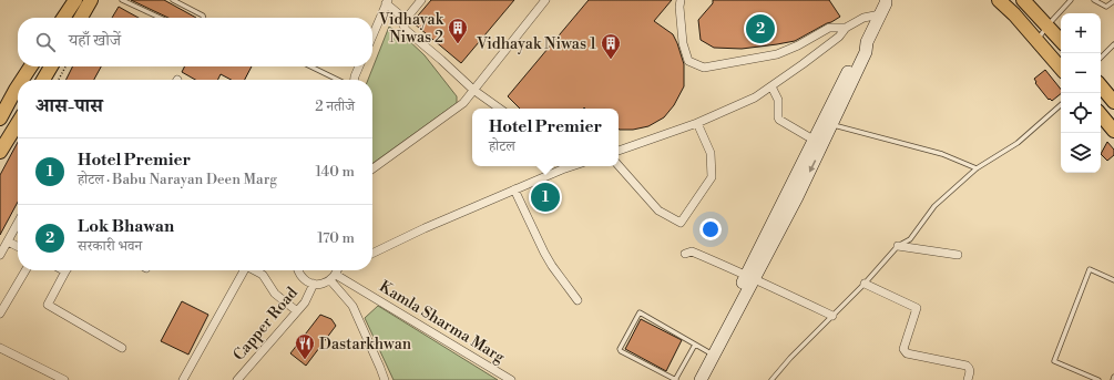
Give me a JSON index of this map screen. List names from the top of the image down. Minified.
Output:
{"streets":{"street":["Kamla Sharma Marg","Capper Road"]},"places":{"building":["Vidhayak Niwas 2","Vidhayak Niwas 1"],"restaurant":["Dastarkhwan"]},"page":{"pins":["2","1"],"map_buttons":["+","−"],"search":"यहाँ खोजें","heading":["आस-पास","2 नतीजे"],"popup":["Hotel Premier","होटल"],"list":[{"mark":"1","name":"Hotel Premier","note":"होटल · Babu Narayan Deen Marg","value":"140 m"},{"mark":"2","name":"Lok Bhawan","note":"सरकारी भवन","value":"170 m"}]}}
